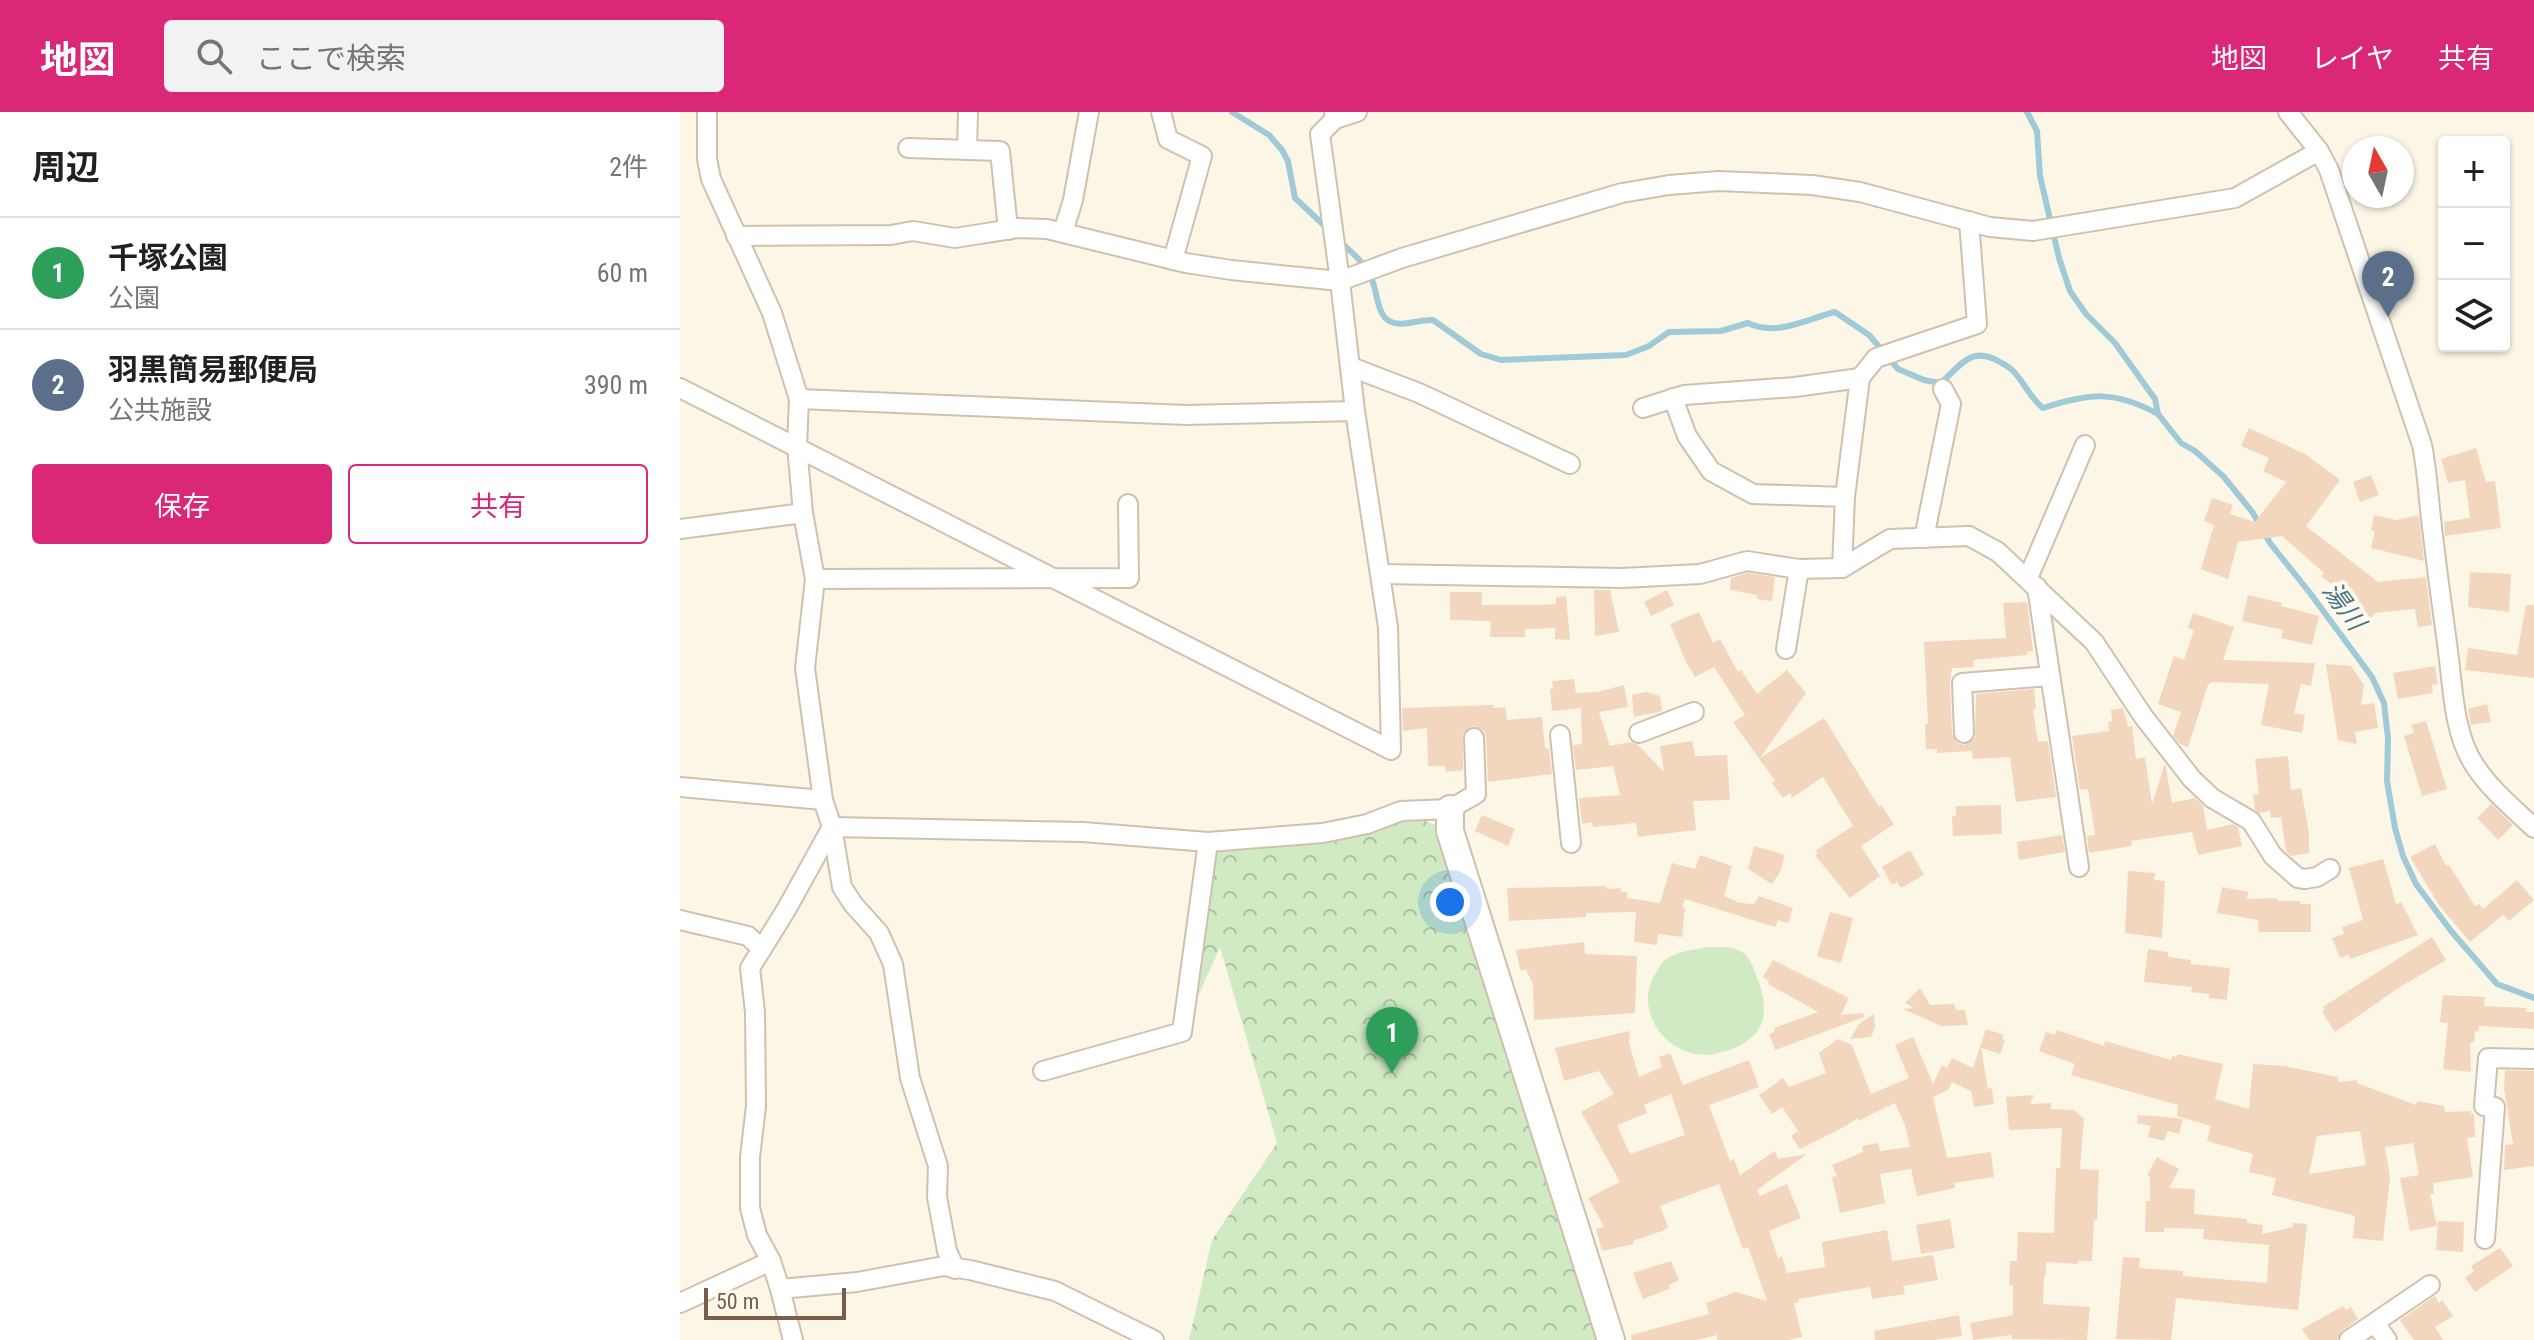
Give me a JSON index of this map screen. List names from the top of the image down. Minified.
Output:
{"water":["湯川"],"scale_bar":"50 m","north":"top","page":{"header":"地図","search":"ここで検索","nav":["地図","レイヤ","共有"],"heading":["周辺","2件"],"map_buttons":["+","−"],"list":[{"mark":"1","name":"千塚公園","note":"公園","value":"60 m"},{"mark":"2","name":"羽黒簡易郵便局","note":"公共施設","value":"390 m"}],"pins":["2","1"],"buttons":["保存","共有"],"scale":"50 m"}}
